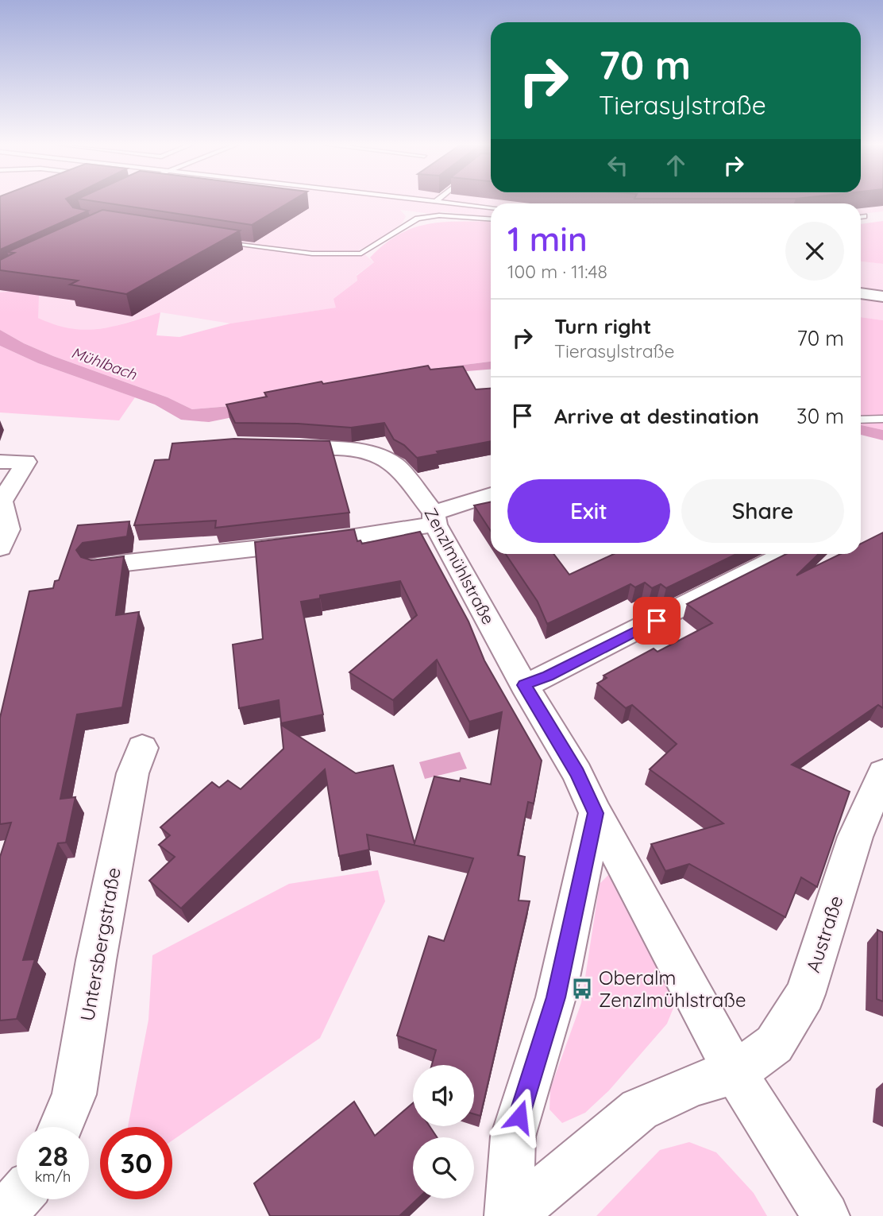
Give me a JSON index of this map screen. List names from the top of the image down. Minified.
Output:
{"streets":{"street":["Zenzlmühlstraße","Austraße","Untersbergstraße"]},"crossings":[["Zenzlmühlstraße","Austraße"]],"water":["Mühlbach"],"places":{"bus stop":["Oberalm Zenzlmühlstraße"]},"page":{"turn":["70 m","Tierasylstraße"],"heading":["1 min","100 m · 11:48"],"list":[{"name":"Turn right","note":"Tierasylstraße","value":"70 m"},{"name":"Arrive at destination","value":"30 m"}],"buttons":["Exit","Share"],"speed":"28 km/h","limit":"30"}}
